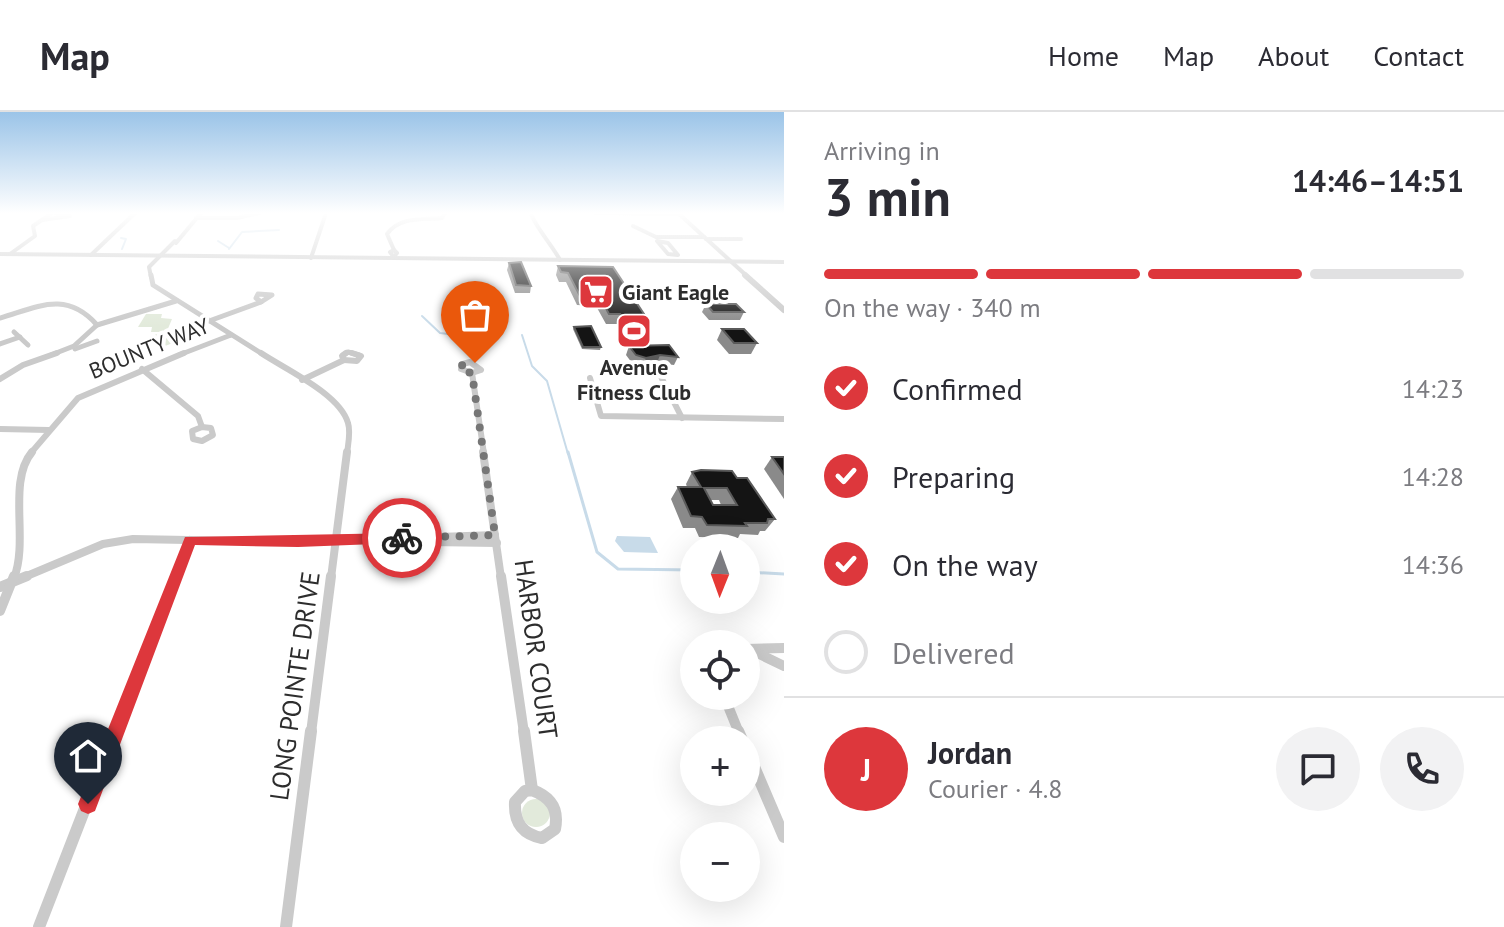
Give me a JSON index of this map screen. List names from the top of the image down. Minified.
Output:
{"streets":{"street":["BOUNTY WAY","HARBOR COURT","LONG POINTE DRIVE"]},"crossings":[["BOUNTY WAY","LONG POINTE DRIVE"]],"places":{"supermarket":["Giant Eagle"],"sports":["Avenue Fitness Club"]},"north":"bottom","page":{"header":"Map","nav":["Home","Map","About","Contact"],"heading":["3 min","Arriving in","14:46–14:51"],"panel":["Jordan","Courier · 4.8"],"bar":"On the way · 340 m","list":[["Confirmed","14:23"],["Preparing","14:28"],["On the way","14:36"],"Delivered"],"map_buttons":["+","−"],"round":"J"}}
